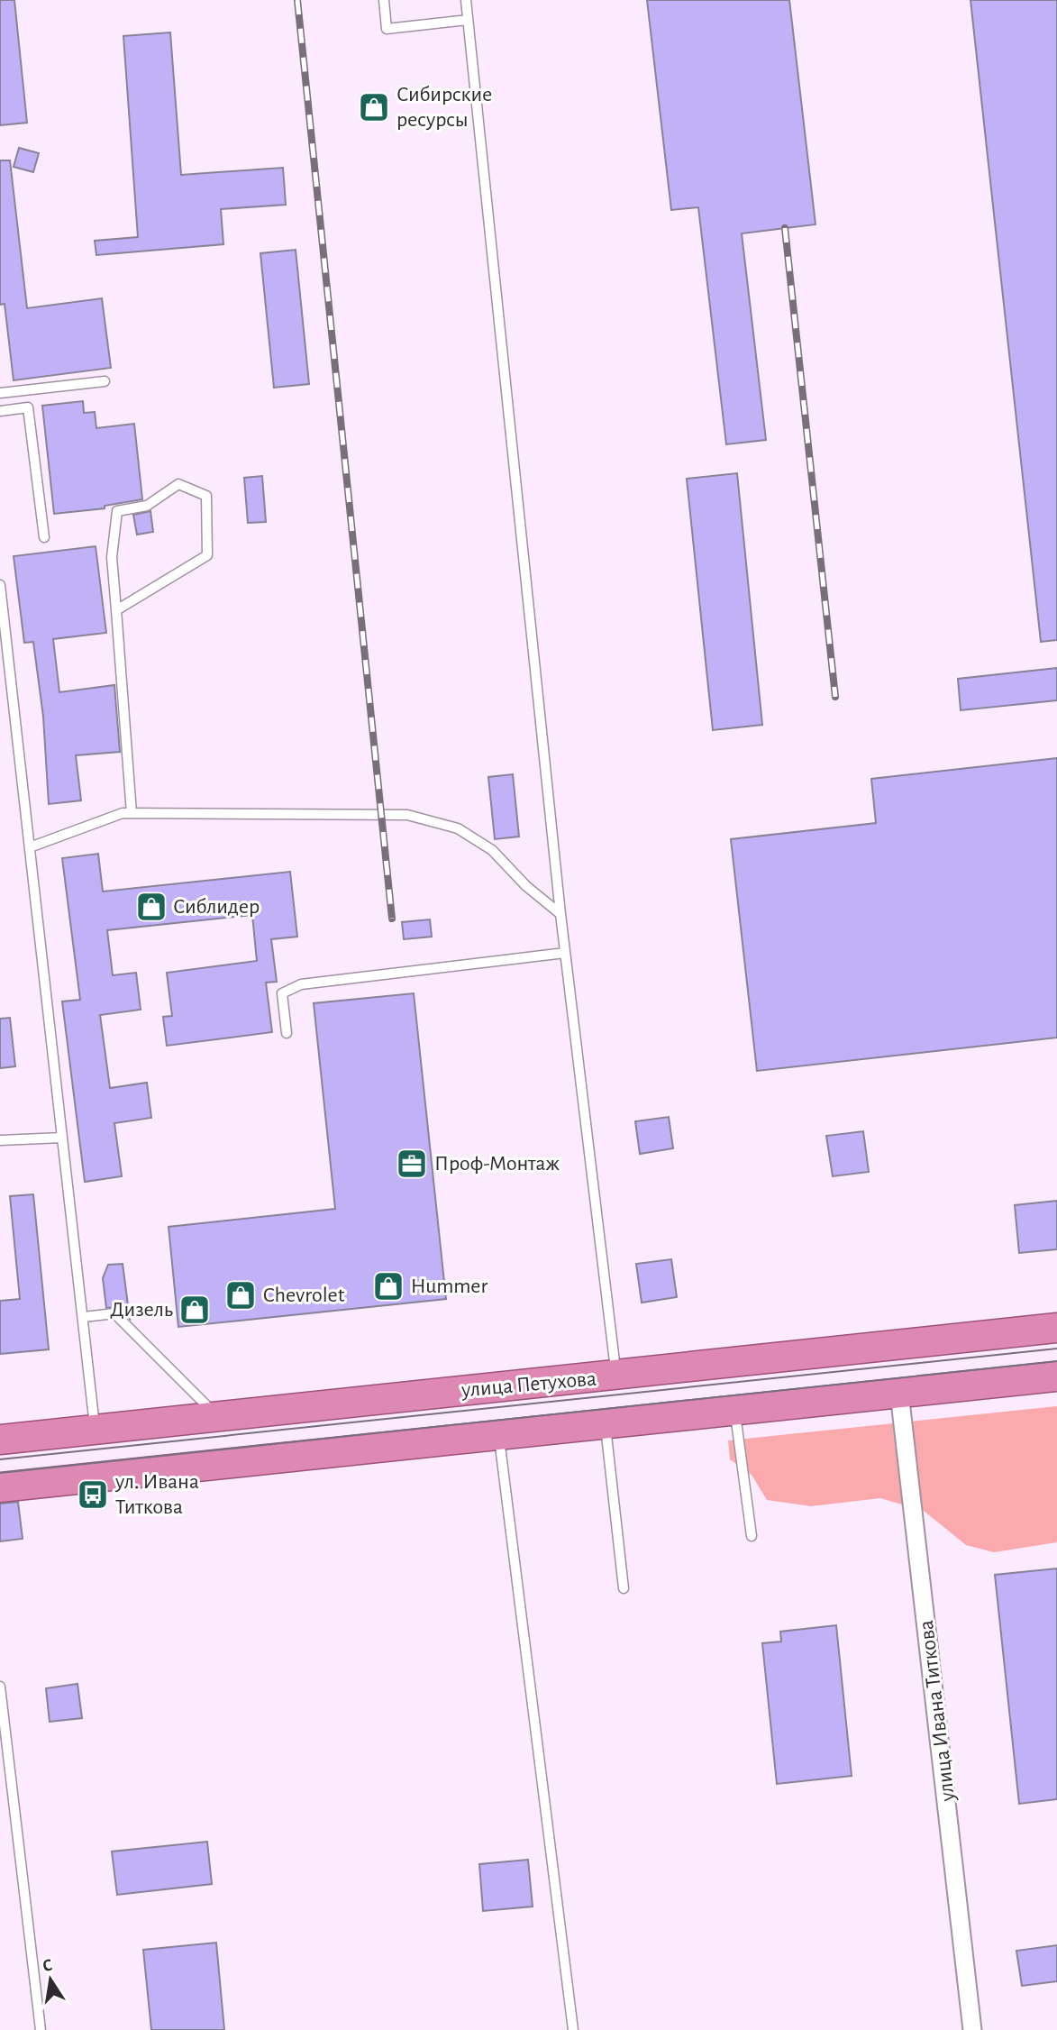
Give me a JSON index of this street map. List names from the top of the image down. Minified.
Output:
{"streets":{"highway":["улица Петухова"],"street":["улица Ивана Титкова"]},"crossings":[["улица Петухова","улица Ивана Титкова"]],"places":{"shop":["Сибирские ресурсы","Сиблидер","Hummer","Chevrolet","Дизель"],"office":["Проф-Монтаж"],"bus stop":["ул. Ивана Титкова"]},"north":"top"}
